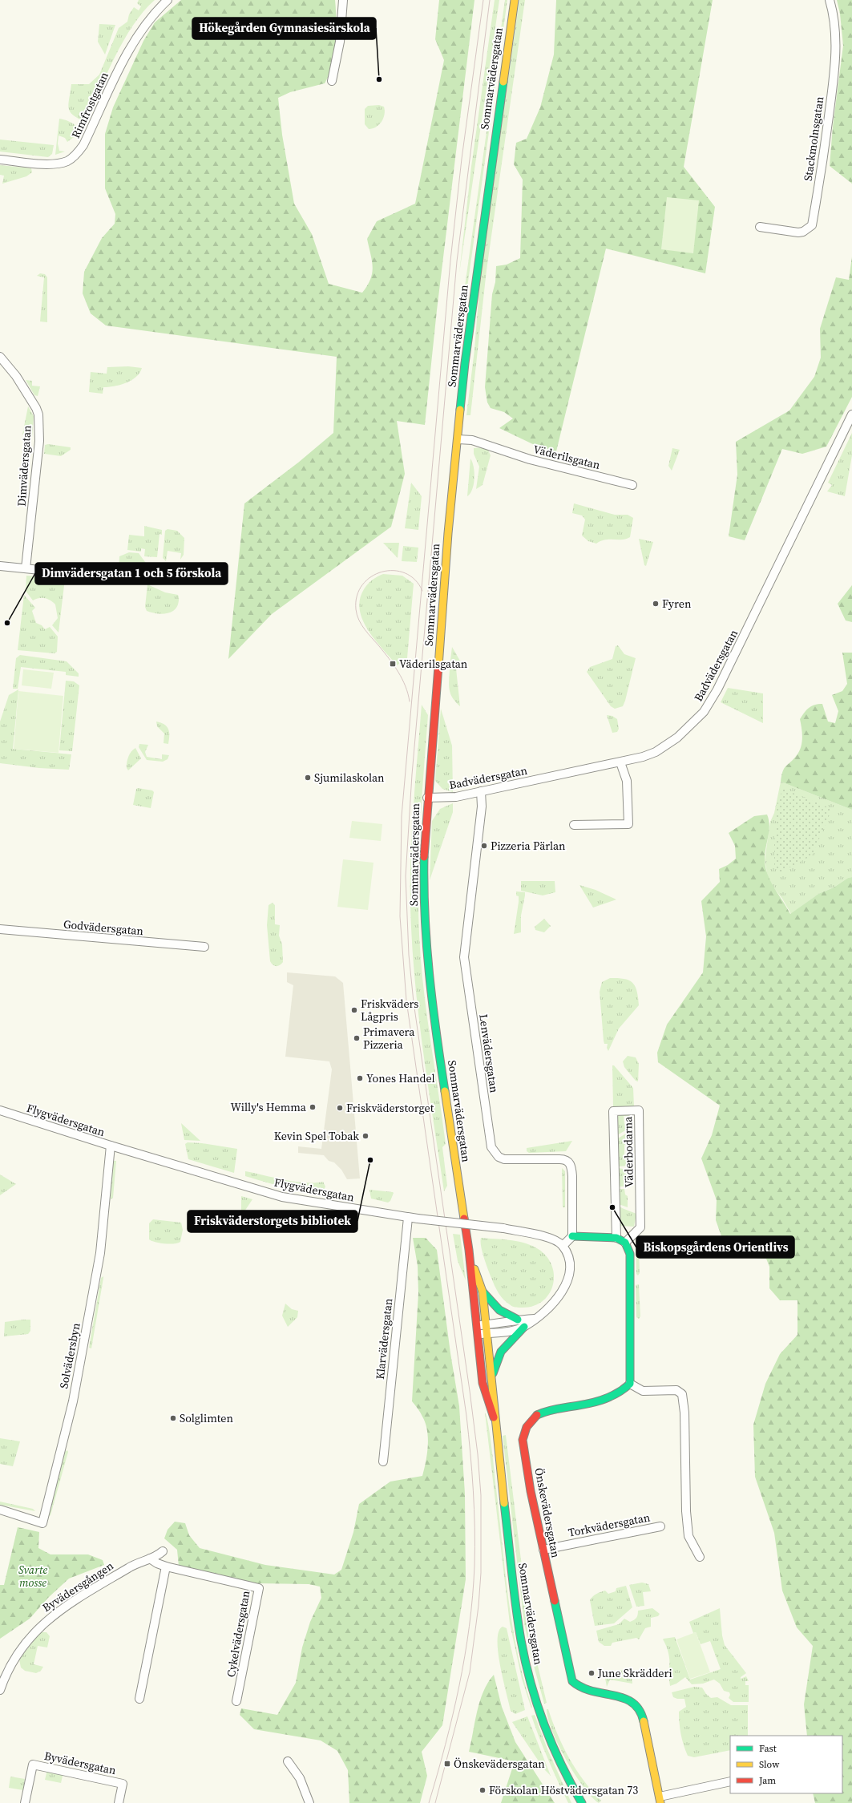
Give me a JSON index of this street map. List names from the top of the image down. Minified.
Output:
{"streets":{"street":["Sommarvädersgatan","Rimfrostgatan","Stackmolnsgatan","Väderilsgatan","Dimvädersgatan","Badvädersgatan","Godvädersgatan","Lenvädersgatan","Flygvädersgatan","Väderbodarna","Klarvädersgatan","Solvädersbyn","Önskevädersgatan","Torkvädersgatan","Byvädersgången","Cykelvädersgatan","Byvädersgatan"]},"crossings":[["Sommarvädersgatan","Väderilsgatan"],["Sommarvädersgatan","Badvädersgatan"],["Badvädersgatan","Lenvädersgatan"],["Flygvädersgatan","Klarvädersgatan"],["Flygvädersgatan","Solvädersbyn"],["Önskevädersgatan","Torkvädersgatan"],["Byvädersgången","Cykelvädersgatan"]],"parks":["Svarte mosse"],"places":{"other":["Hökegården Gymnasiesärskola","Fyren","Dimvädersgatan 1 och 5 förskola","Sjumilaskolan","Pizzeria Pärlan","Friskväders Lågpris","Primavera Pizzeria","Yones Handel","Willy's Hemma","Friskväderstorget","Kevin Spel Tobak","Friskväderstorgets bibliotek","Biskopsgårdens Orientlivs","Solglimten","June Skrädderi","Förskolan Höstvädersgatan 73"],"transit":["Väderilsgatan","Önskevädersgatan"]},"legend":["Fast","Slow","Jam"]}
